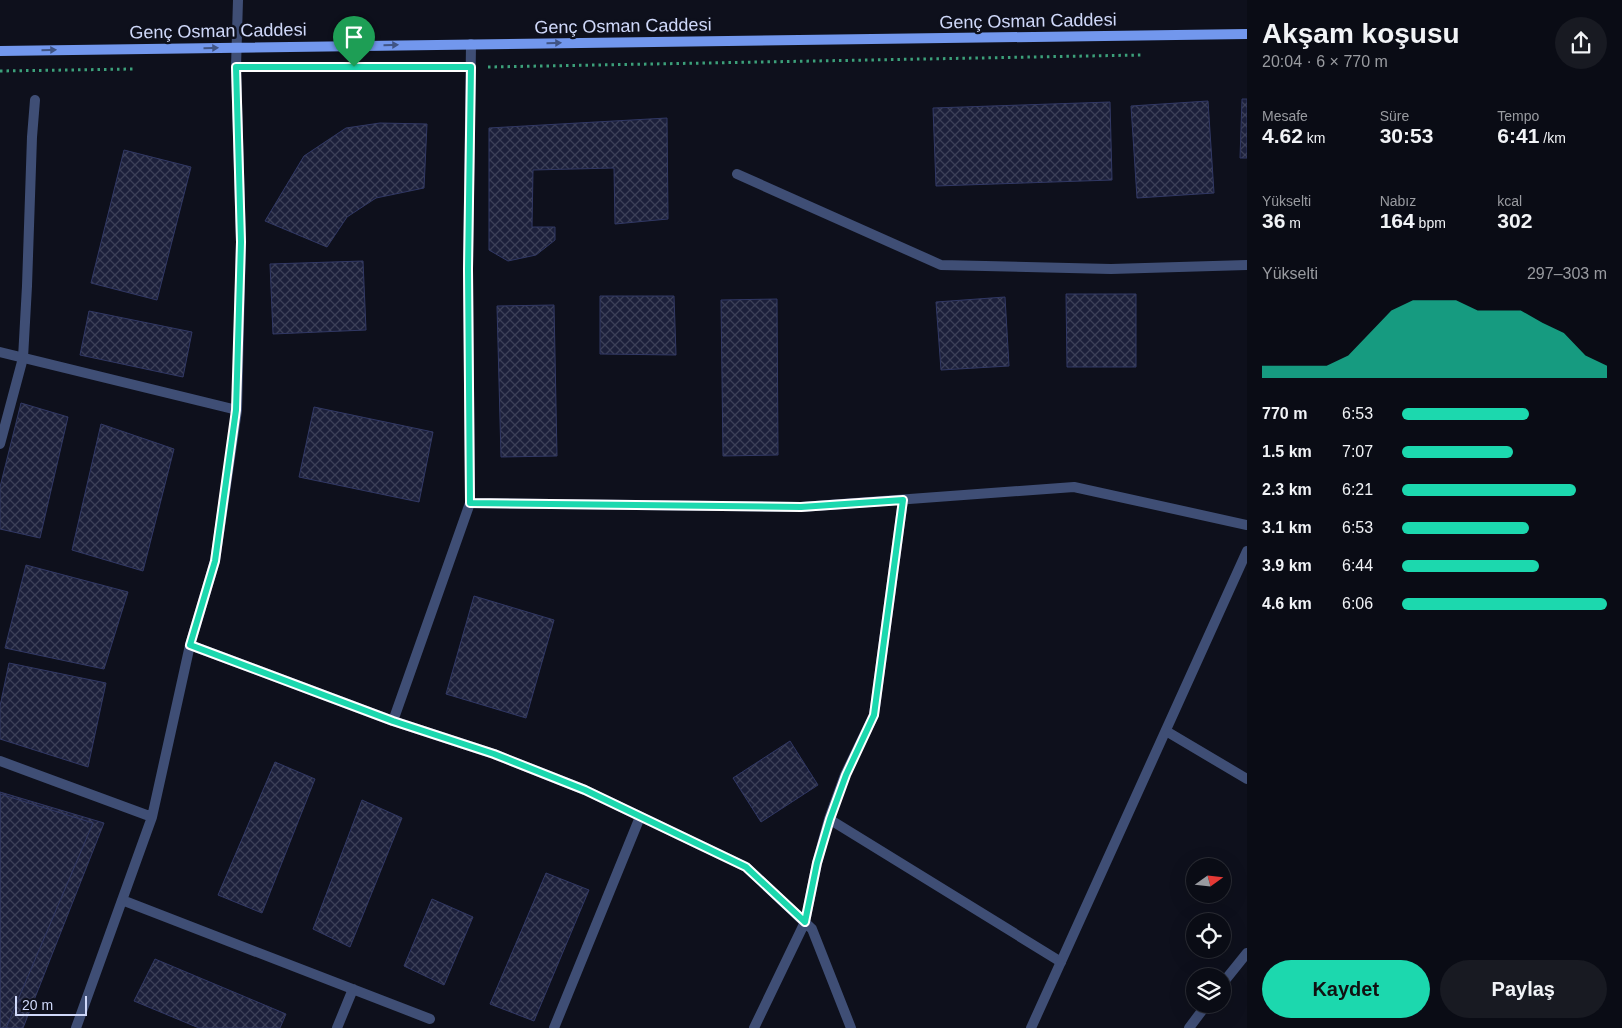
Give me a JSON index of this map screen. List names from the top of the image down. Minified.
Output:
{"streets":{"main road":["Genç Osman Caddesi"]},"one_way":["Genç Osman Caddesi"],"scale_bar":"20 m","north":"right","page":{"heading":["Akşam koşusu","20:04 · 6 × 770 m"],"stats":[["Mesafe","4.62 km"],["Süre","30:53"],["Tempo","6:41 /km"],["Yükselti","36 m"],["Nabız","164 bpm"],["kcal","302"]],"chart":["Yükselti","297–303 m"],"list":[{"name":"770 m","note":"6:53"},{"name":"1.5 km","note":"7:07"},{"name":"2.3 km","note":"6:21"},{"name":"3.1 km","note":"6:53"},{"name":"3.9 km","note":"6:44"},{"name":"4.6 km","note":"6:06"}],"buttons":["Kaydet","Paylaş"],"scale":"20 m"}}
